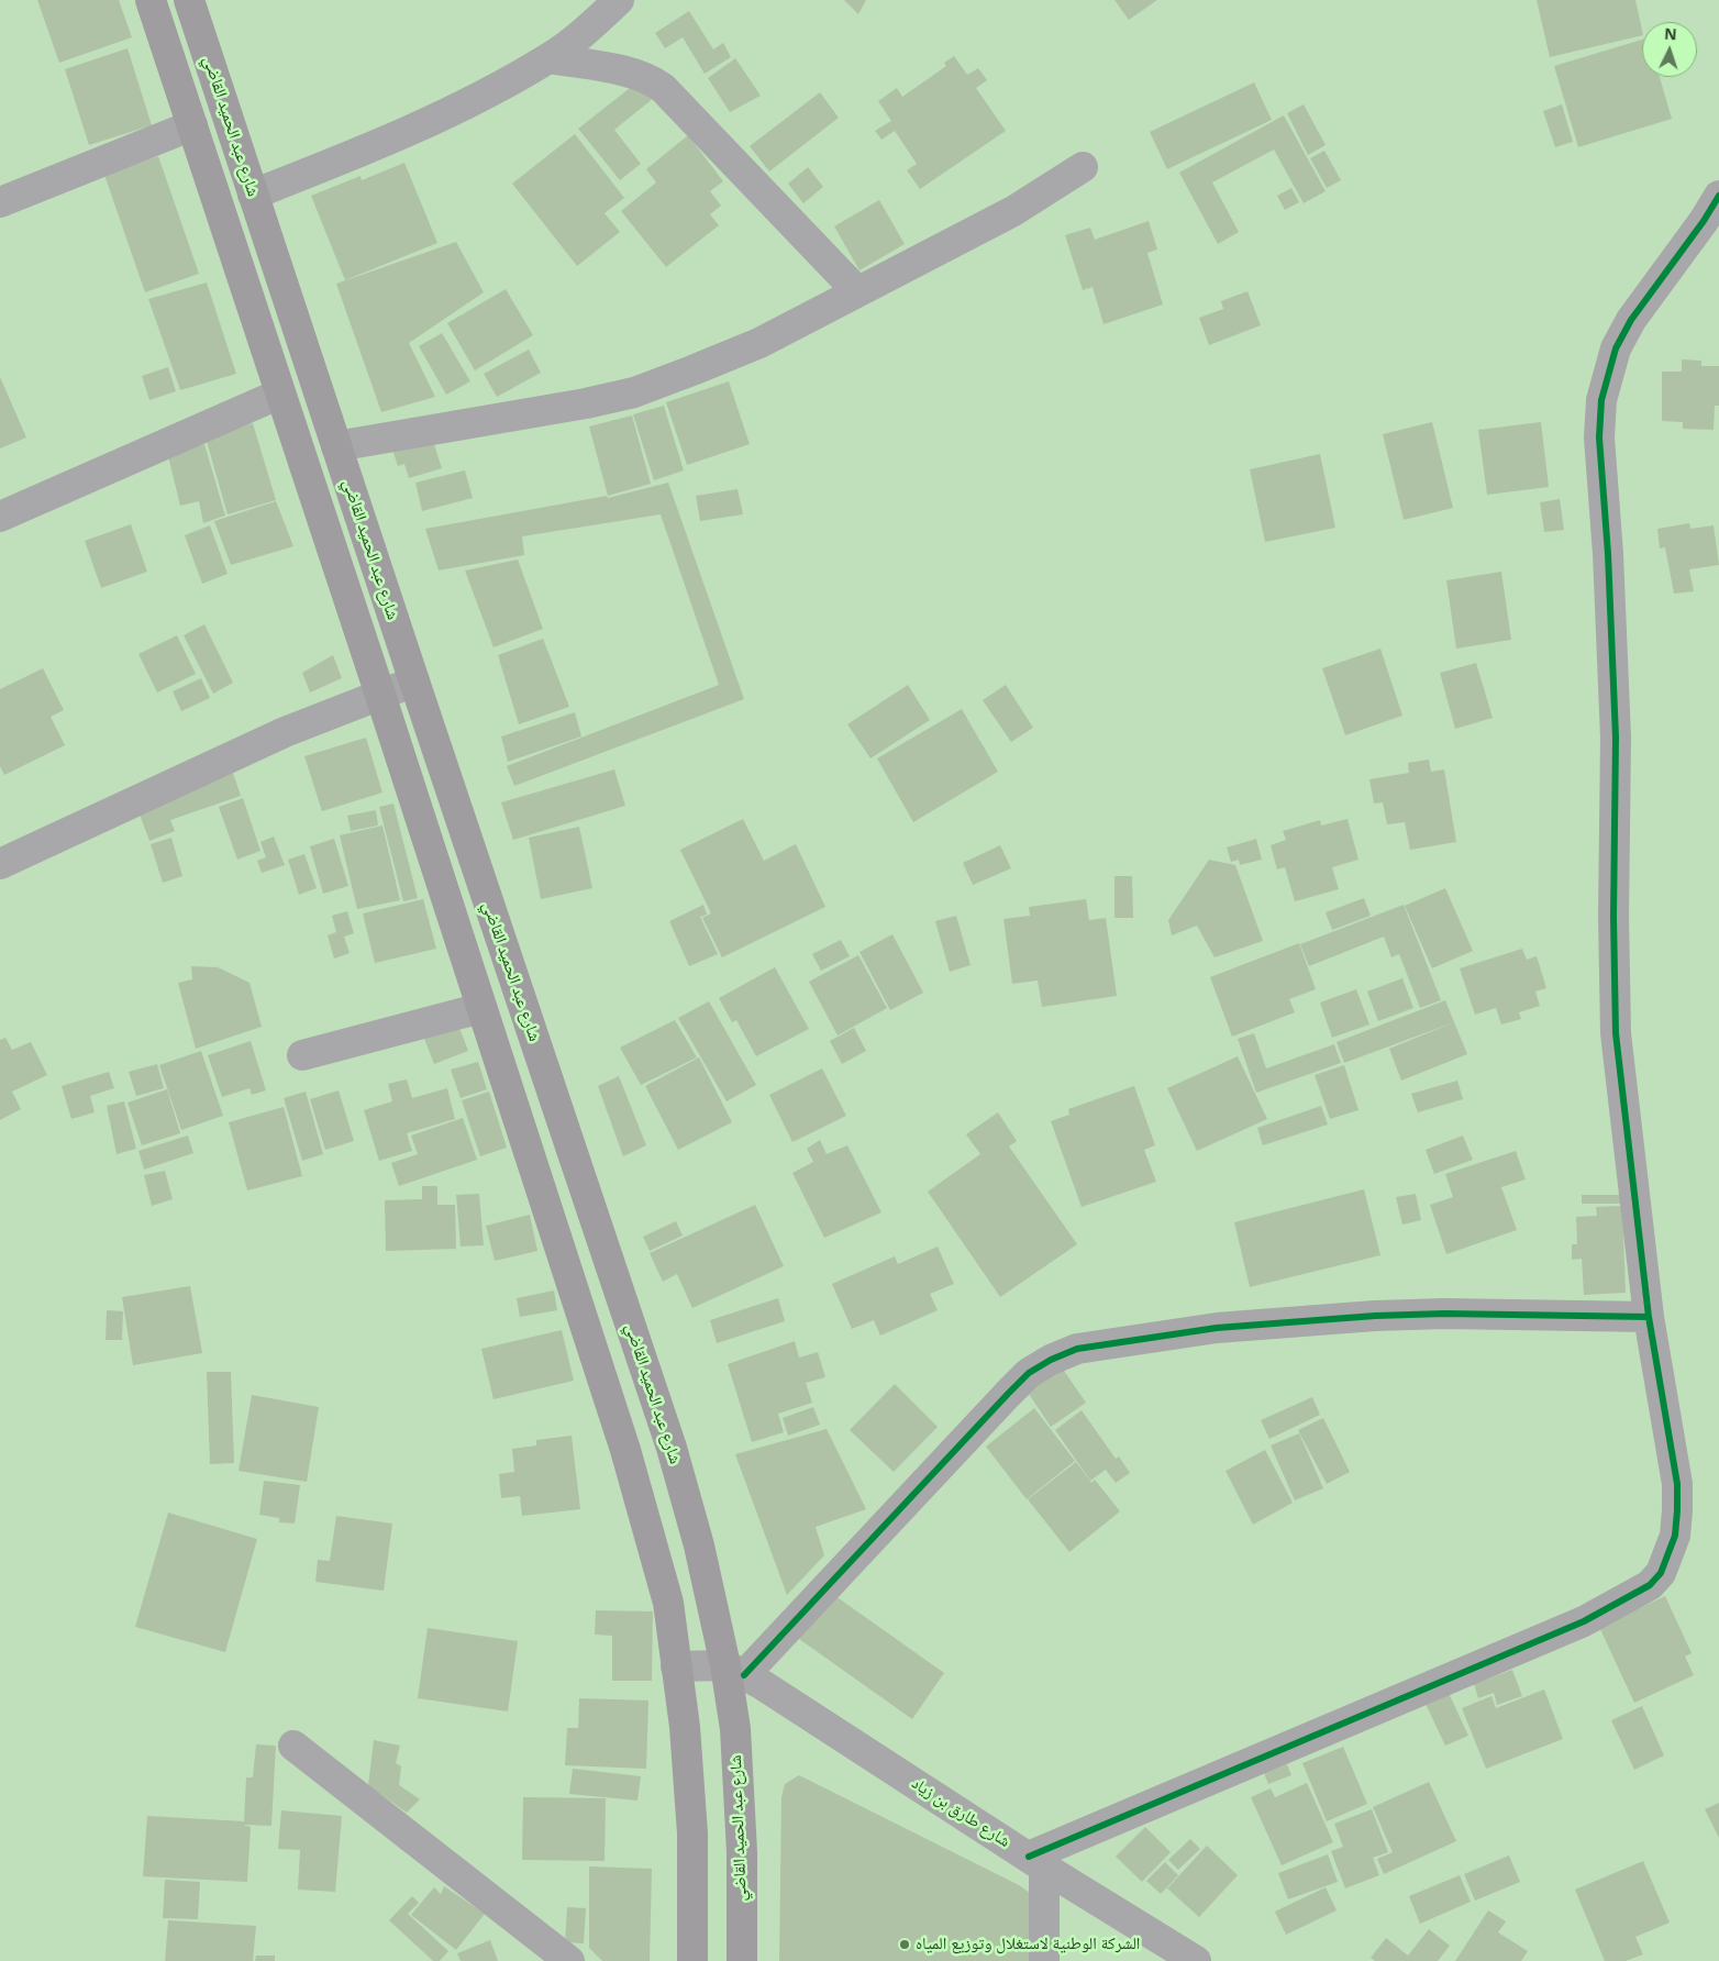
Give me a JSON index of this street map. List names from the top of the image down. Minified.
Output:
{"streets":{"main road":["شارع عبد الحميد القاضي"],"street":["شارع طارق بن زياد"]},"crossings":[["شارع عبد الحميد القاضي","شارع طارق بن زياد"]],"places":["الشركة الوطنية لاستغلال وتوزيع المياه"],"north":"top"}
